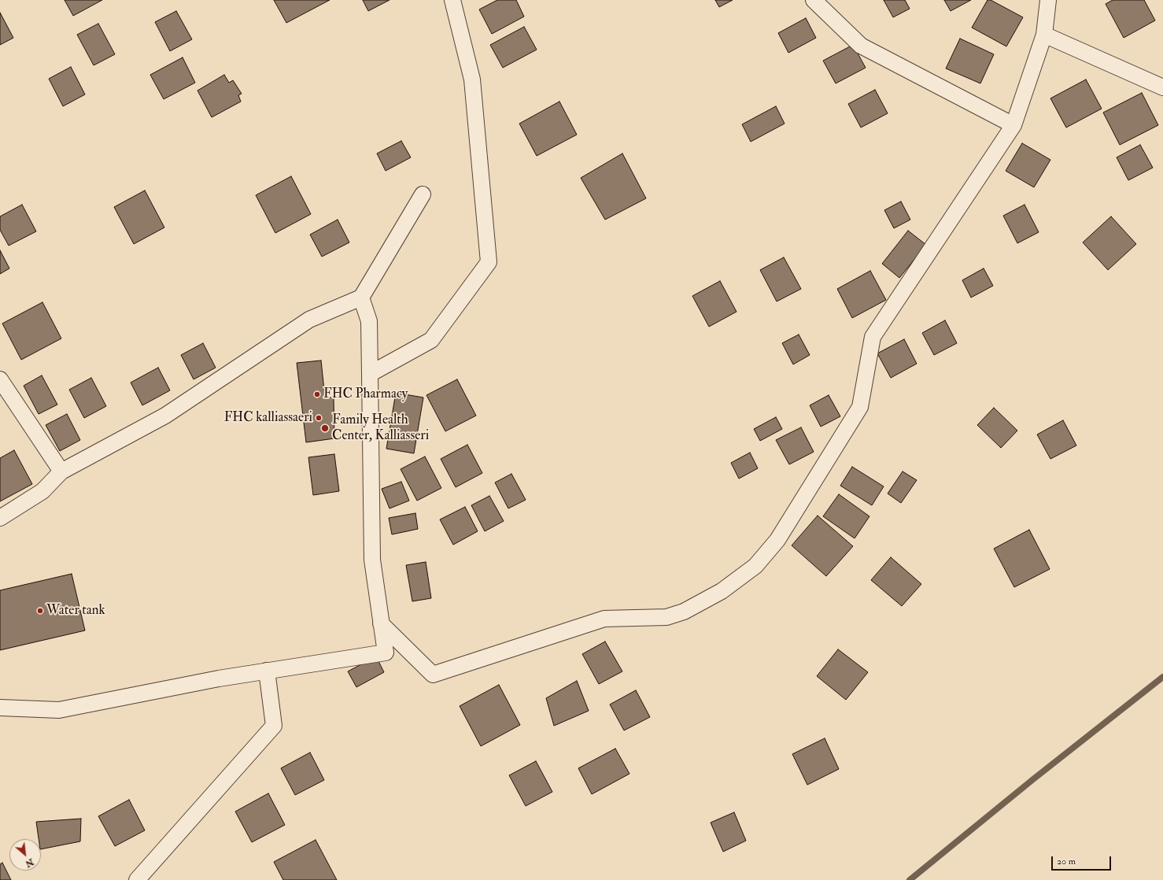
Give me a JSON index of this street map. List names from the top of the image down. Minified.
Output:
{"places":["FHC Pharmacy","FHC kalliassaeri","Family Health Center, Kalliasseri","Water tank"],"scale_bar":"20 m","north":"bottom right"}
